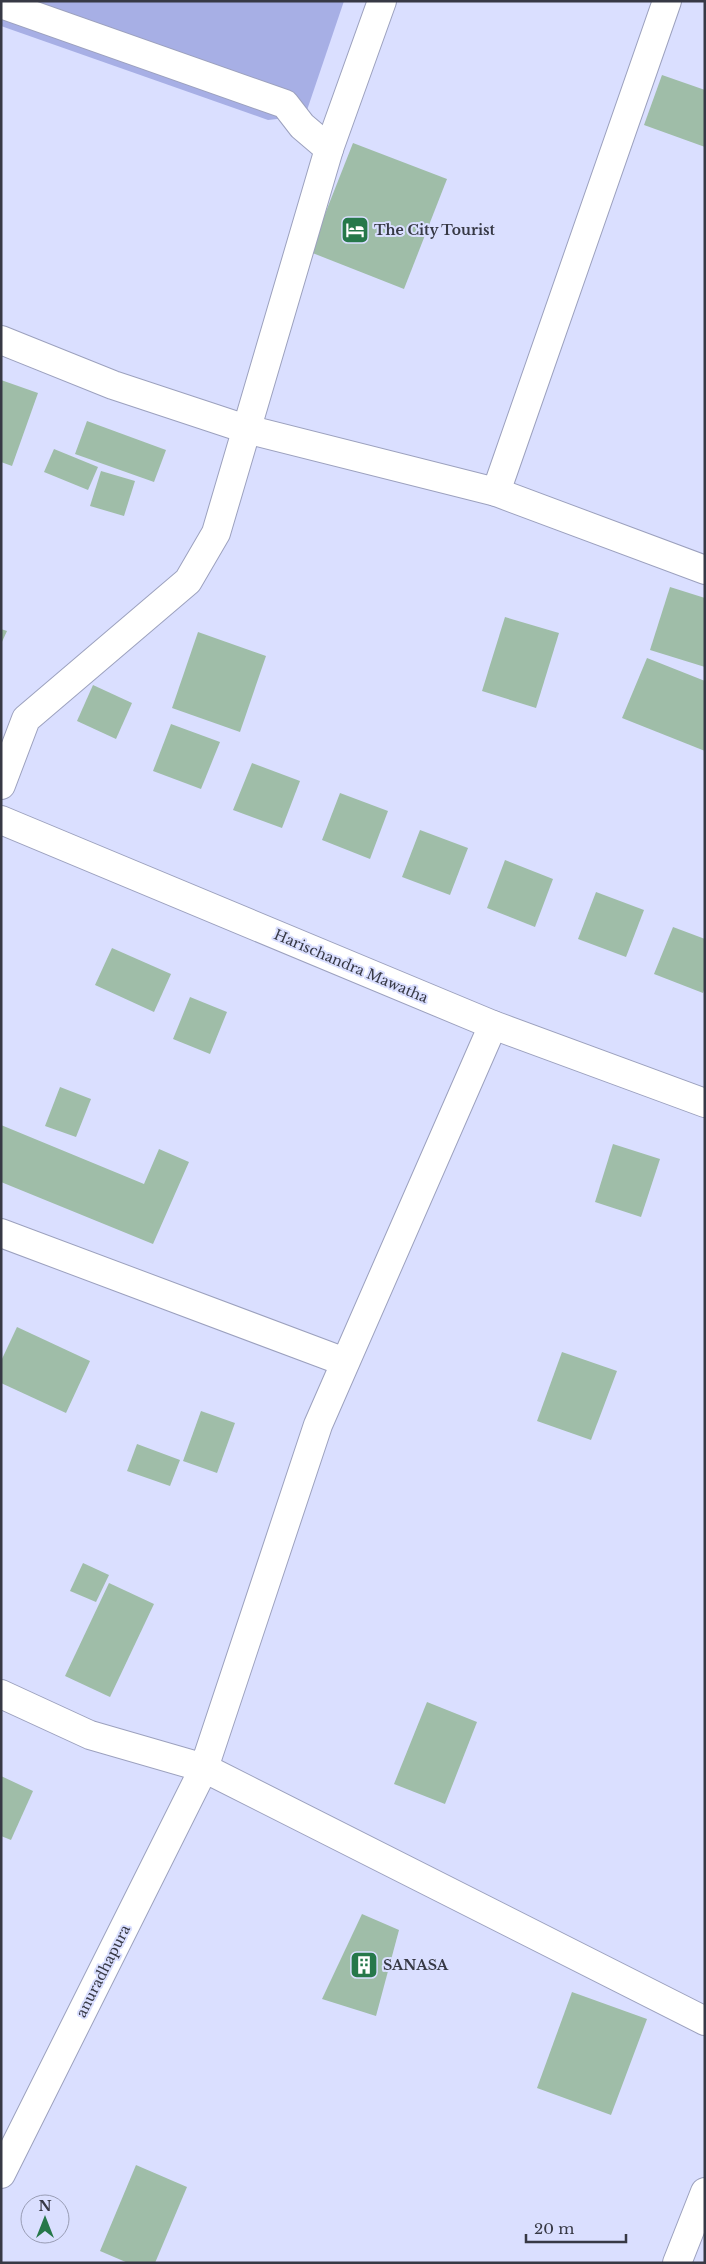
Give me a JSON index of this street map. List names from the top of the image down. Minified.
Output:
{"streets":{"street":["Harischandra Mawatha","anuradhapura"]},"crossings":[["Harischandra Mawatha","anuradhapura"]],"places":{"hotel":["The City Tourist"],"building":["SANASA"]},"scale_bar":"20 m","north":"top"}
